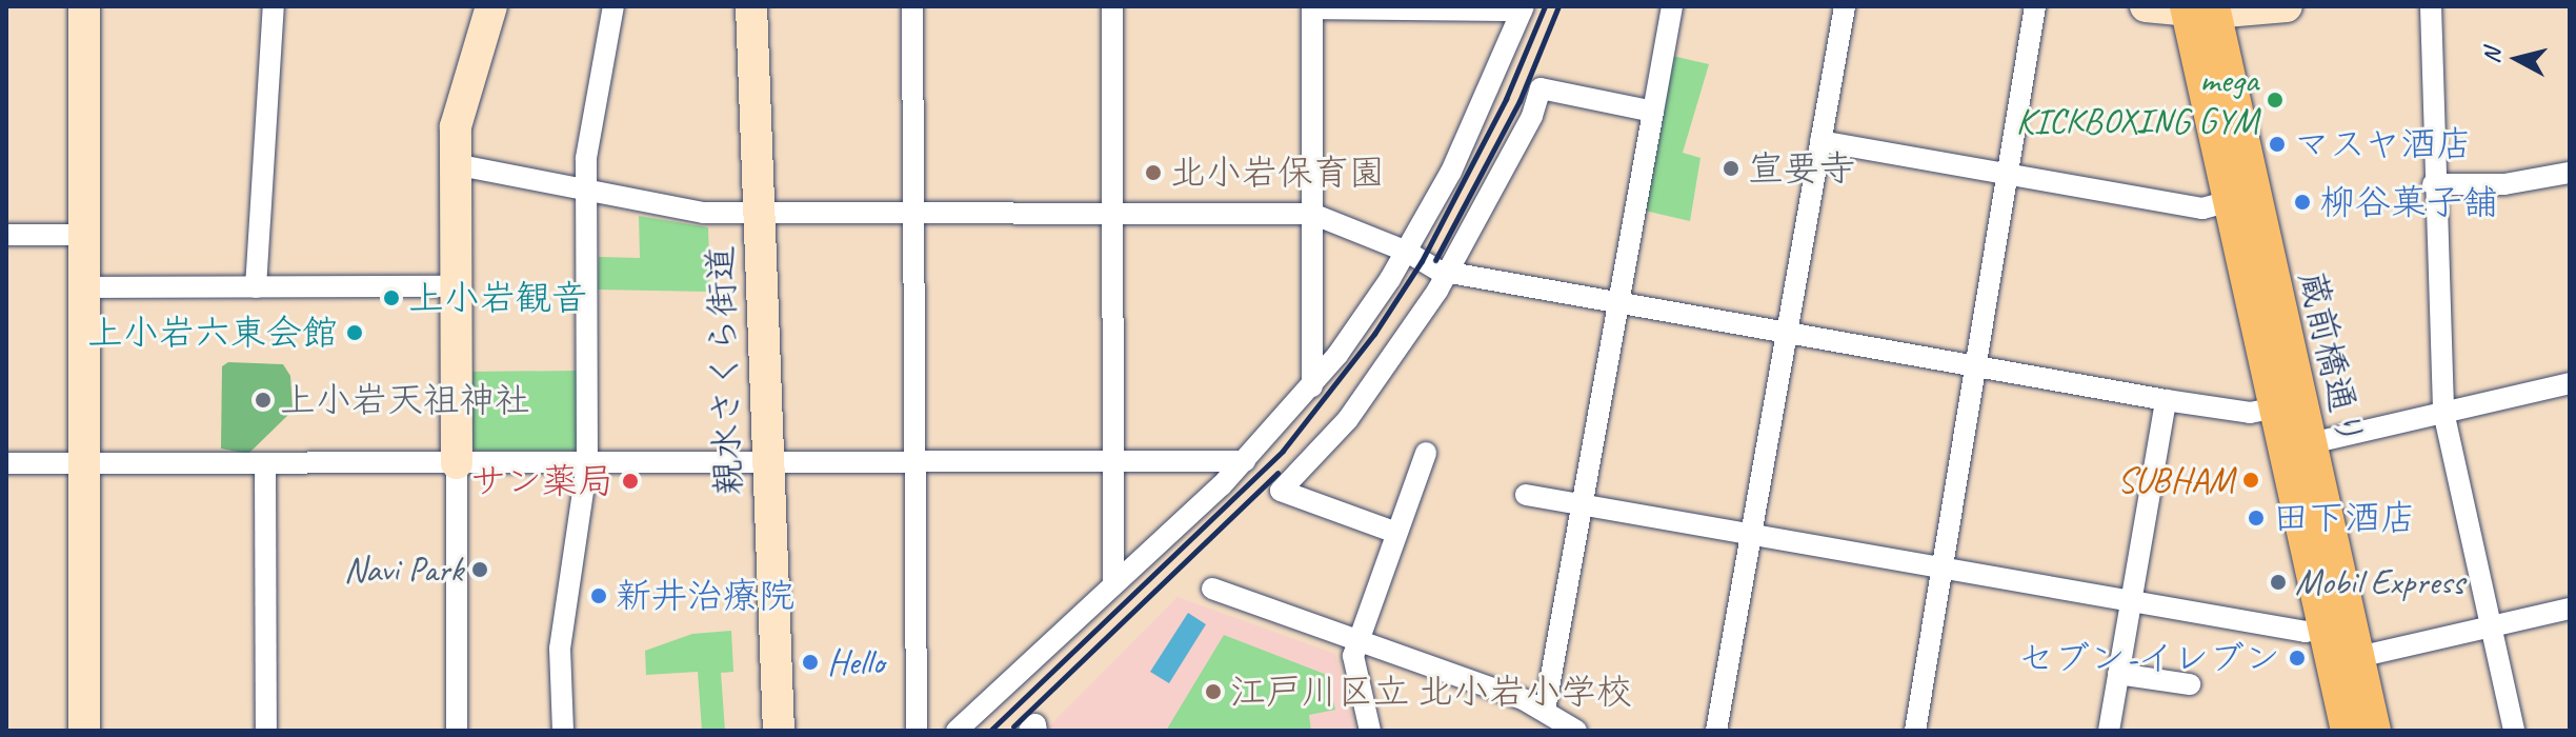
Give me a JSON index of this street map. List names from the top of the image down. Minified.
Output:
{"streets":{"main road":["蔵前橋通り"],"street":["親水さくら街道"]},"places":["mega KICKBOXING GYM","マスヤ酒店","宣要寺","北小岩保育園","柳谷菓子舗","上小岩観音","上小岩六東会館","上小岩天祖神社","SUBHAM","サン薬局","田下酒店","Navi Park","Mobil Express","新井治療院","セブン-イレブン","Hello","江戸川区立 北小岩小学校"],"north":"left"}
